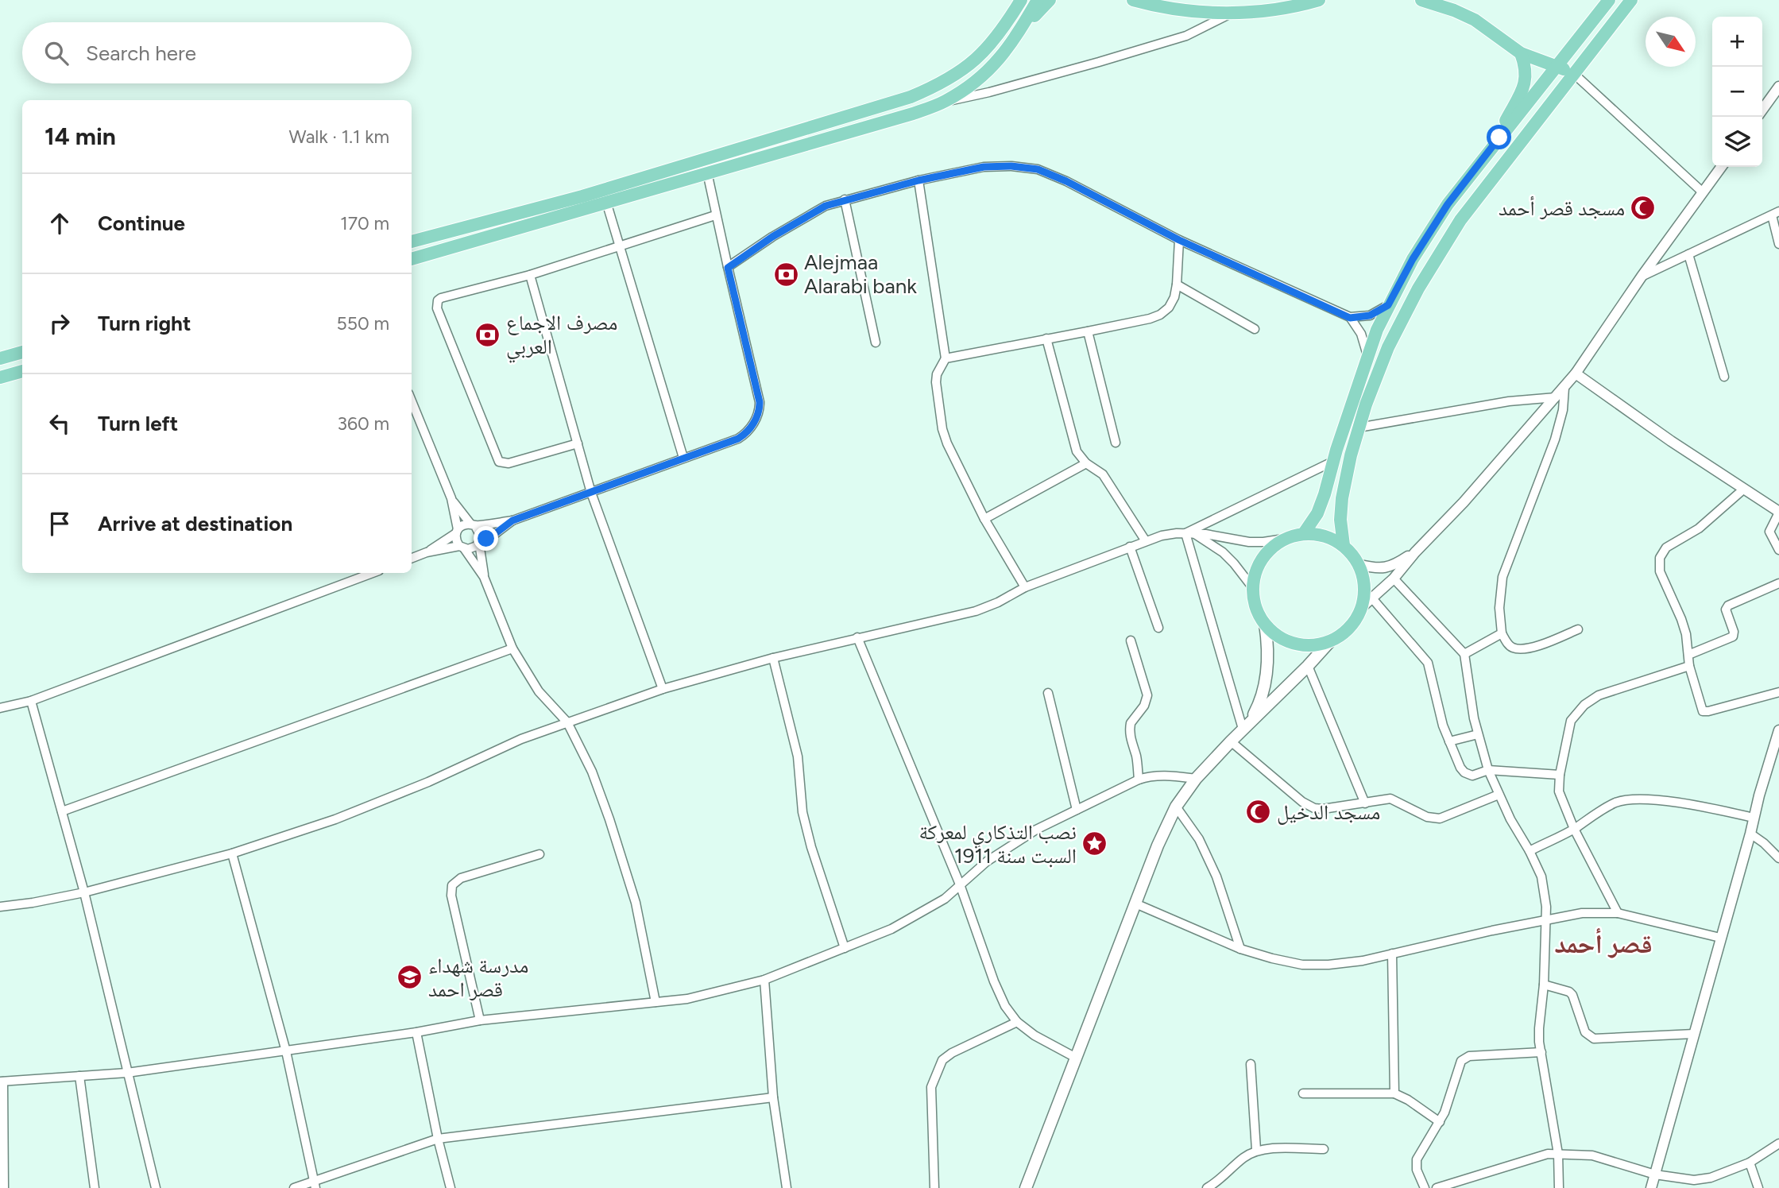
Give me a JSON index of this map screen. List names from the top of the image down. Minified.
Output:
{"districts":["قصر أحمد"],"places":{"mosque":["مسجد قصر أحمد","مسجد الدخيل"],"bank":["Alejmaa Alarabi bank","مصرف الاجماع العربي"],"place":["نصب التذكاري لمعركة السبت سنة 1911"],"school or university":["مدرسة شهداء قصر احمد"]},"north":"bottom right","page":{"map_buttons":["+","−"],"search":"Search here","heading":["14 min","Walk · 1.1 km"],"list":[["Continue","170 m"],["Turn right","550 m"],["Turn left","360 m"],"Arrive at destination"]}}
